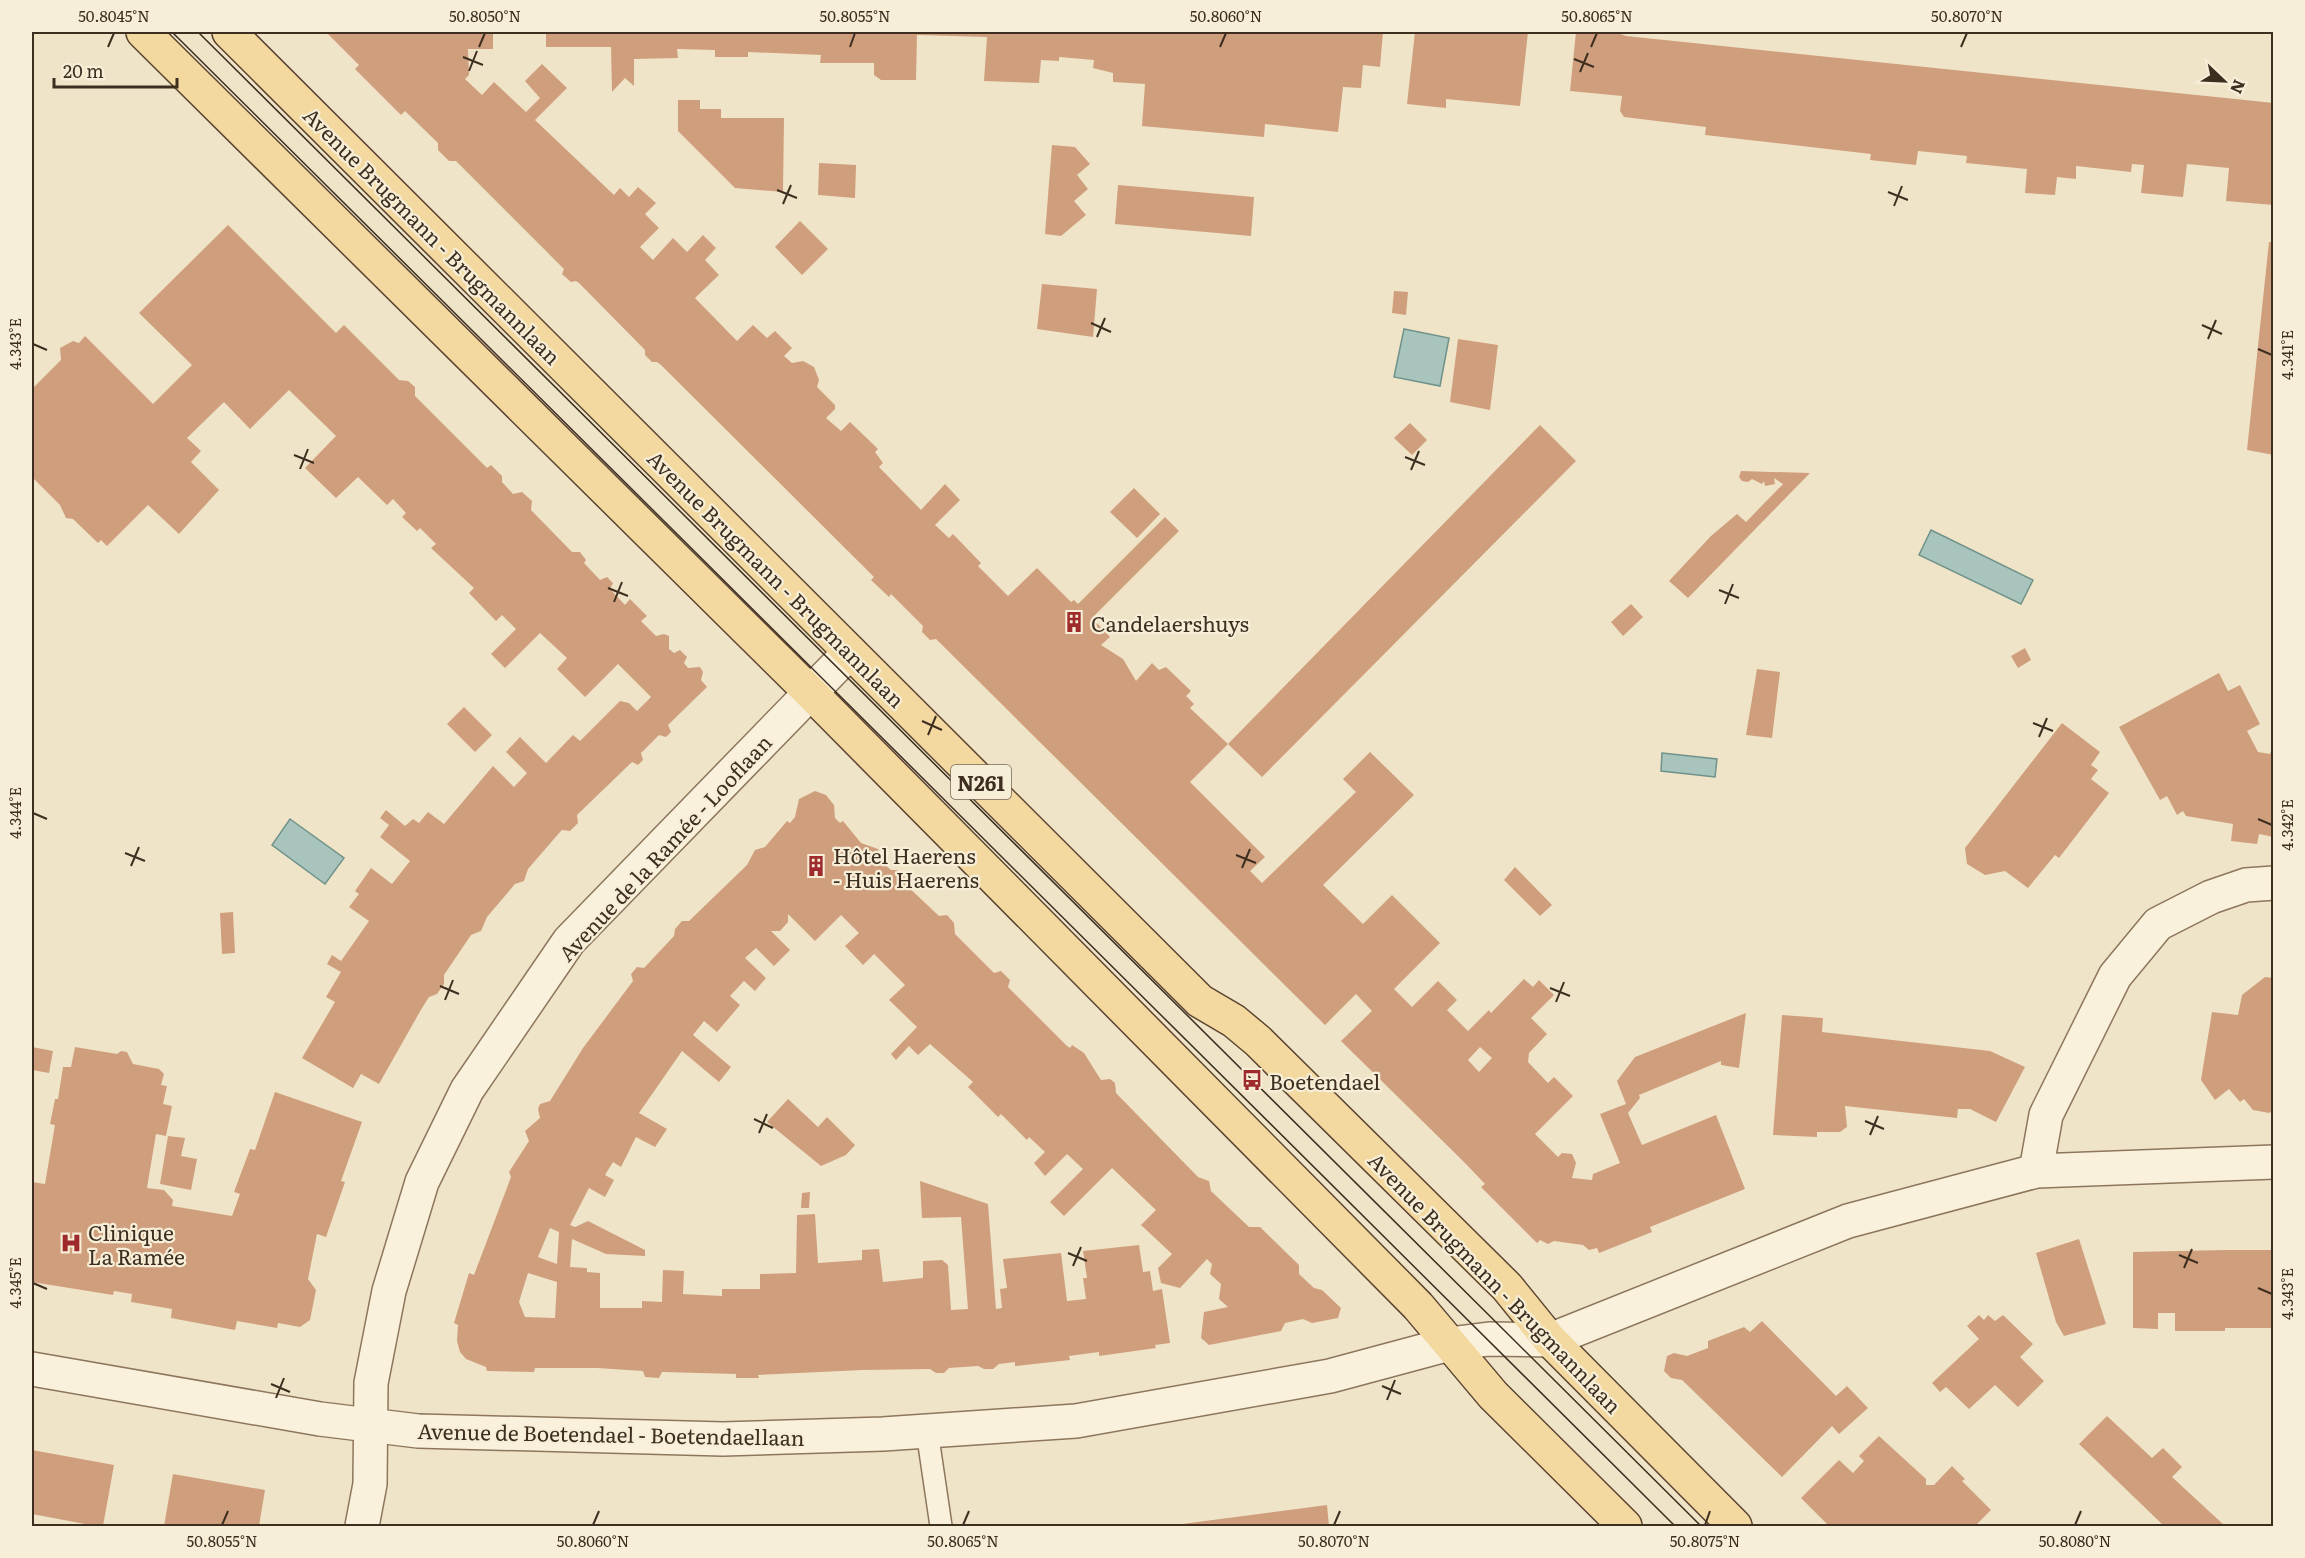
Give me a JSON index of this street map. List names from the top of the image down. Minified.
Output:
{"streets":{"main road":["Avenue Brugmann - Brugmannlaan","N261"],"street":["Avenue de la Ramée - Looflaan","Avenue de Boetendael - Boetendaellaan"]},"crossings":[["Avenue Brugmann - Brugmannlaan","Avenue de la Ramée - Looflaan"],["Avenue Brugmann - Brugmannlaan","Avenue de Boetendael - Boetendaellaan"],["N261","Avenue de la Ramée - Looflaan"],["N261","Avenue de Boetendael - Boetendaellaan"],["Avenue de la Ramée - Looflaan","Avenue de Boetendael - Boetendaellaan"]],"places":{"building":["Candelaershuys","Hôtel Haerens - Huis Haerens"],"bus stop":["Boetendael"],"hospital":["Clinique La Ramée"]},"scale_bar":"20 m","north":"bottom right","coordinates":["50.8045°N","50.8050°N","50.8055°N","50.8060°N","50.8065°N","50.8070°N","4.343°E","4.341°E","4.344°E","4.342°E","4.345°E","50.8075°N","50.8080°N"]}
